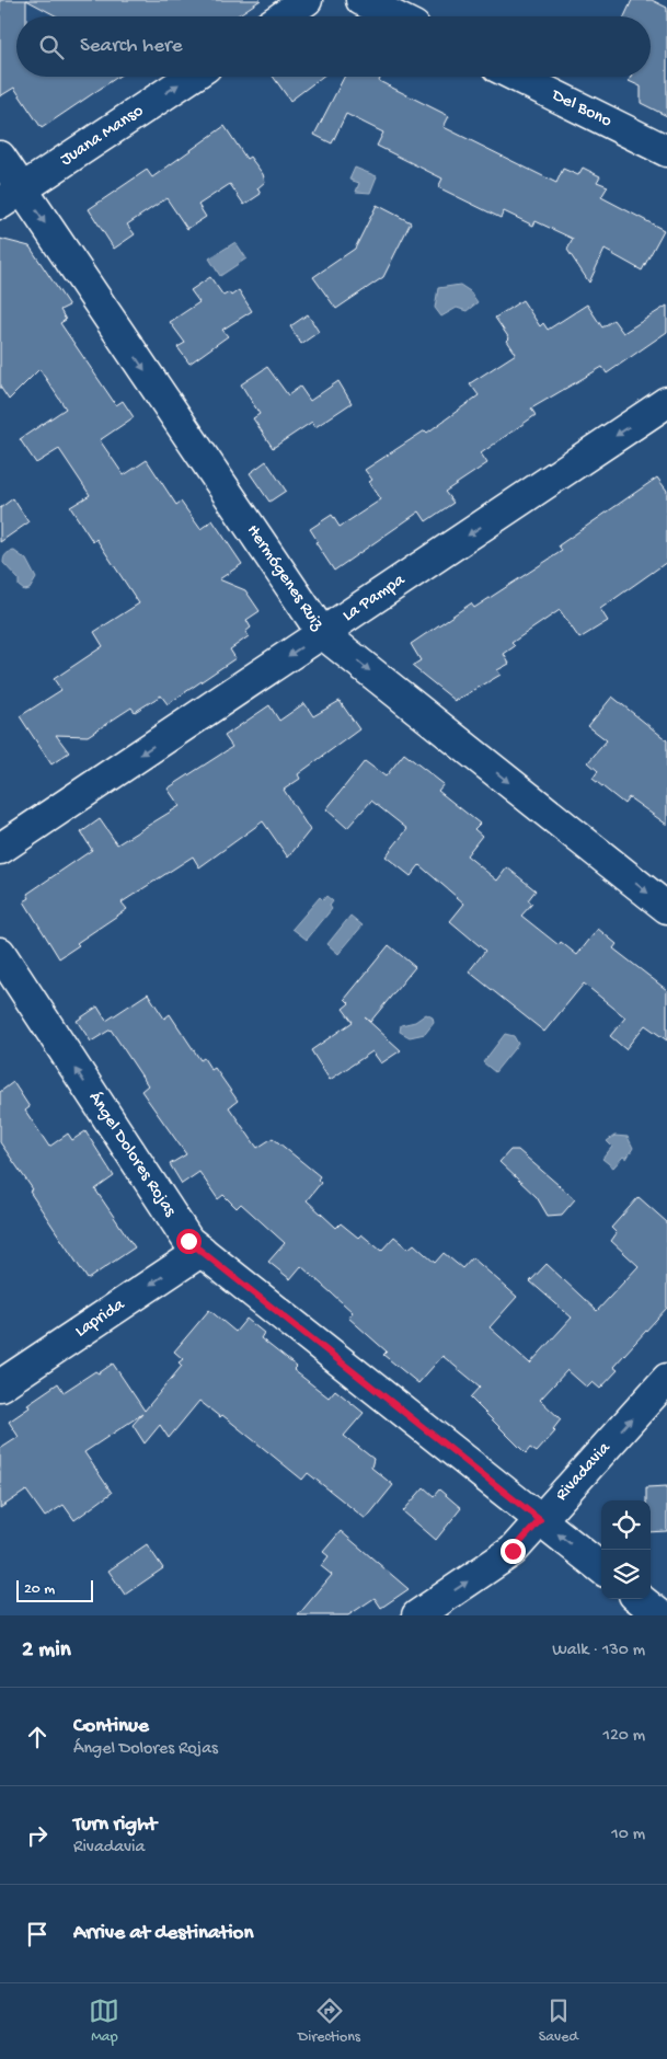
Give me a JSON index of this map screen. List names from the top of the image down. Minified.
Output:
{"streets":{"street":["Del Bono","Juana Manso","Hermógenes Ruiz","La Pampa","Ángel Dolores Rojas","Laprida","Rivadavia"]},"crossings":[["Juana Manso","Hermógenes Ruiz"],["Hermógenes Ruiz","La Pampa"],["Ángel Dolores Rojas","Laprida"],["Ángel Dolores Rojas","Rivadavia"]],"one_way":["Juana Manso","Hermógenes Ruiz","La Pampa","Ángel Dolores Rojas","Laprida","Rivadavia"],"scale_bar":"20 m","page":{"search":"Search here","scale":"20 m","heading":["2 min","Walk · 130 m"],"list":[["Continue","Ángel Dolores Rojas","120 m"],["Turn right","Rivadavia","10 m"],"Arrive at destination"],"nav":["Map","Directions","Saved"]}}
